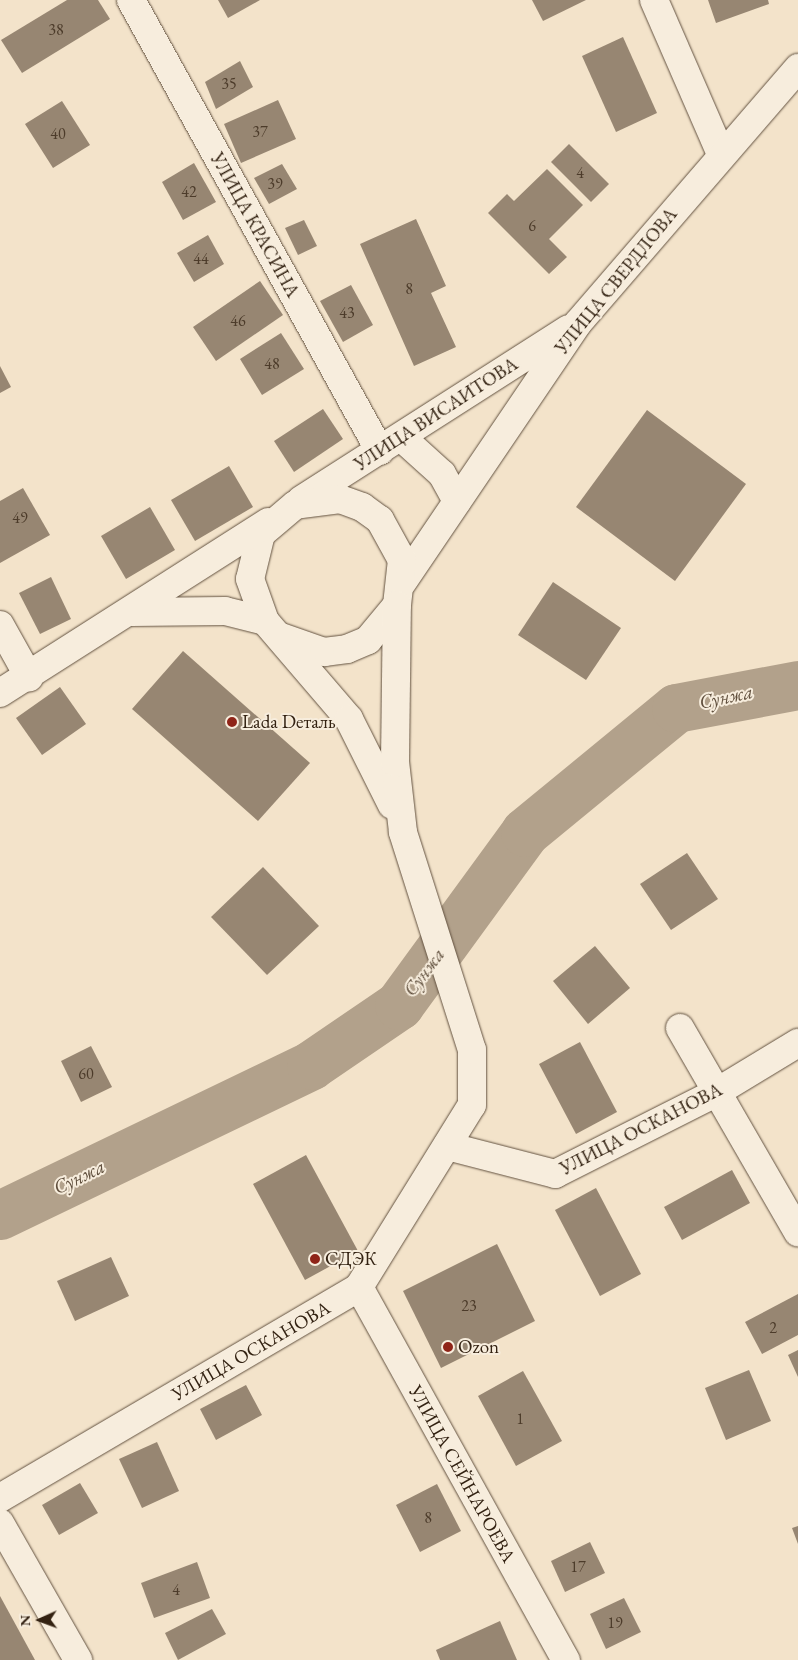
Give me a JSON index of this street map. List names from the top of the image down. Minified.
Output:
{"streets":{"street":["УЛИЦА КРАСИНА","УЛИЦА СВЕРДЛОВА","УЛИЦА ВИСАИТОВА","УЛИЦА ОСКАНОВА","УЛИЦА СЕЙНАРОЕВА"]},"crossings":[["УЛИЦА КРАСИНА","УЛИЦА СВЕРДЛОВА"],["УЛИЦА КРАСИНА","УЛИЦА ВИСАИТОВА"],["УЛИЦА СВЕРДЛОВА","УЛИЦА ВИСАИТОВА"],["УЛИЦА ОСКАНОВА","УЛИЦА СЕЙНАРОЕВА"]],"water":["Сунжа"],"places":["Lada Dеталь","СДЭК","Ozon"],"house_numbers":["38","35","37","40","4","39","42","6","44","8","43","46","48","49","60","23","2","1","8","17","4","19"],"north":"left"}
